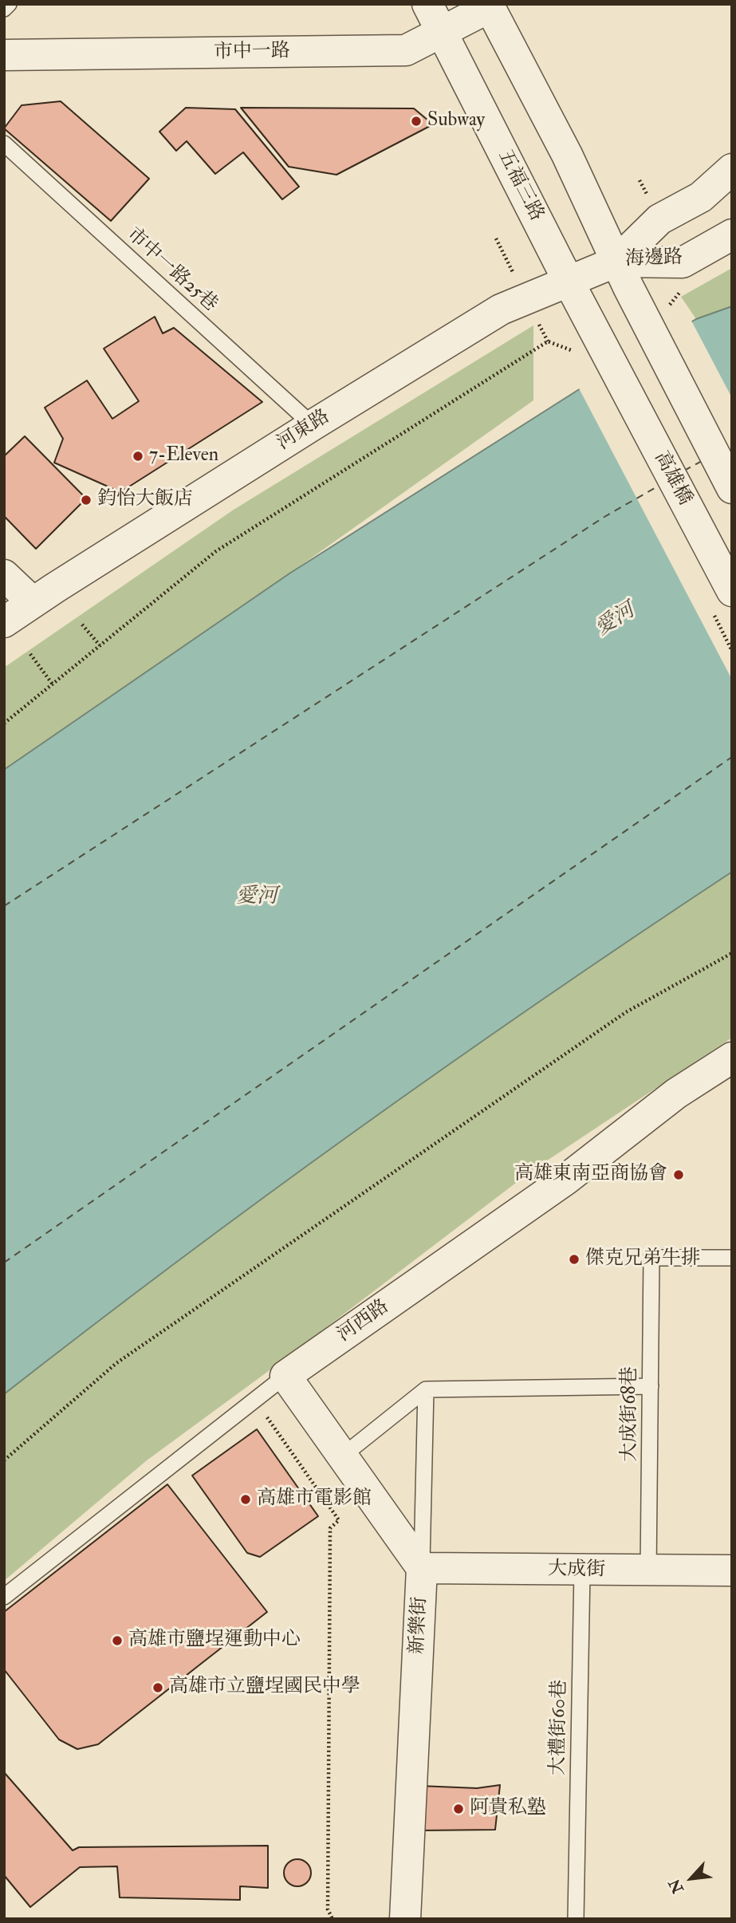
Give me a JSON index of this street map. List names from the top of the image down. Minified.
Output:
{"streets":{"street":["市中一路","五福三路","海邊路","河東路","高雄橋","河西路","大成街","新樂街"],"lane":["市中一路25巷","大成街68巷","大禮街60巷"]},"crossings":[["市中一路","五福三路"],["五福三路","河東路"],["五福三路","高雄橋"],["海邊路","河東路"],["市中一路25巷","河東路"],["河西路","新樂街"],["大成街68巷","大成街"],["大成街","新樂街"],["大成街","大禮街60巷"]],"water":["愛河"],"places":["Subway","7-Eleven","鈞怡大飯店","高雄東南亞商協會","傑克兄弟牛排","高雄市電影館","高雄市鹽埕運動中心","高雄市立鹽埕國民中學","阿貴私塾"],"north":"bottom left"}
